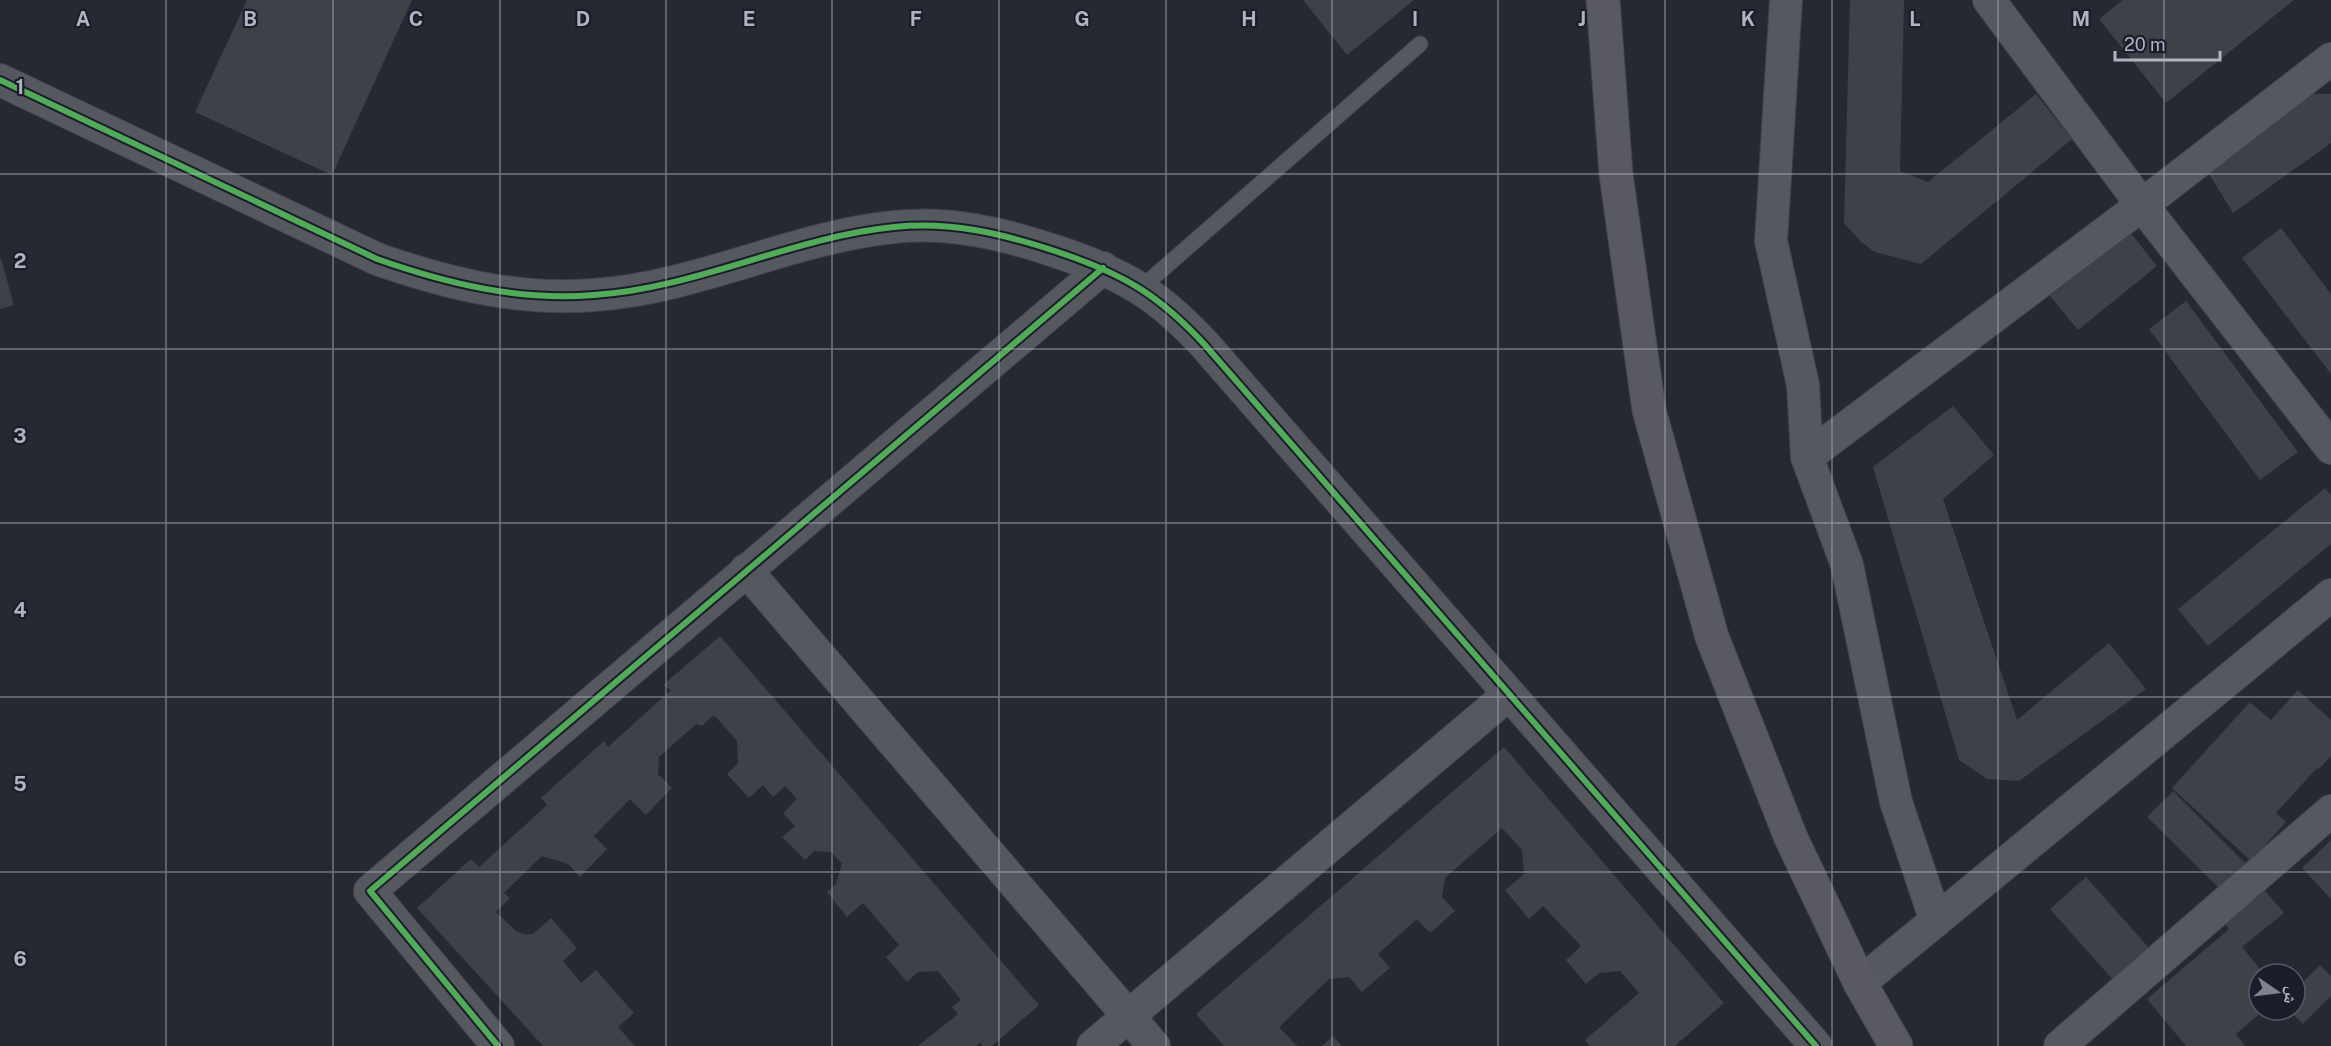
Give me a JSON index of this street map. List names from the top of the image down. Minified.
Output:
{"scale_bar":"20 m","north":"right","grid":{"columns":["A","B","C","D","E","F","G","H","I","J","K","L","M"],"rows":["1","2","3","4","5","6"]}}
